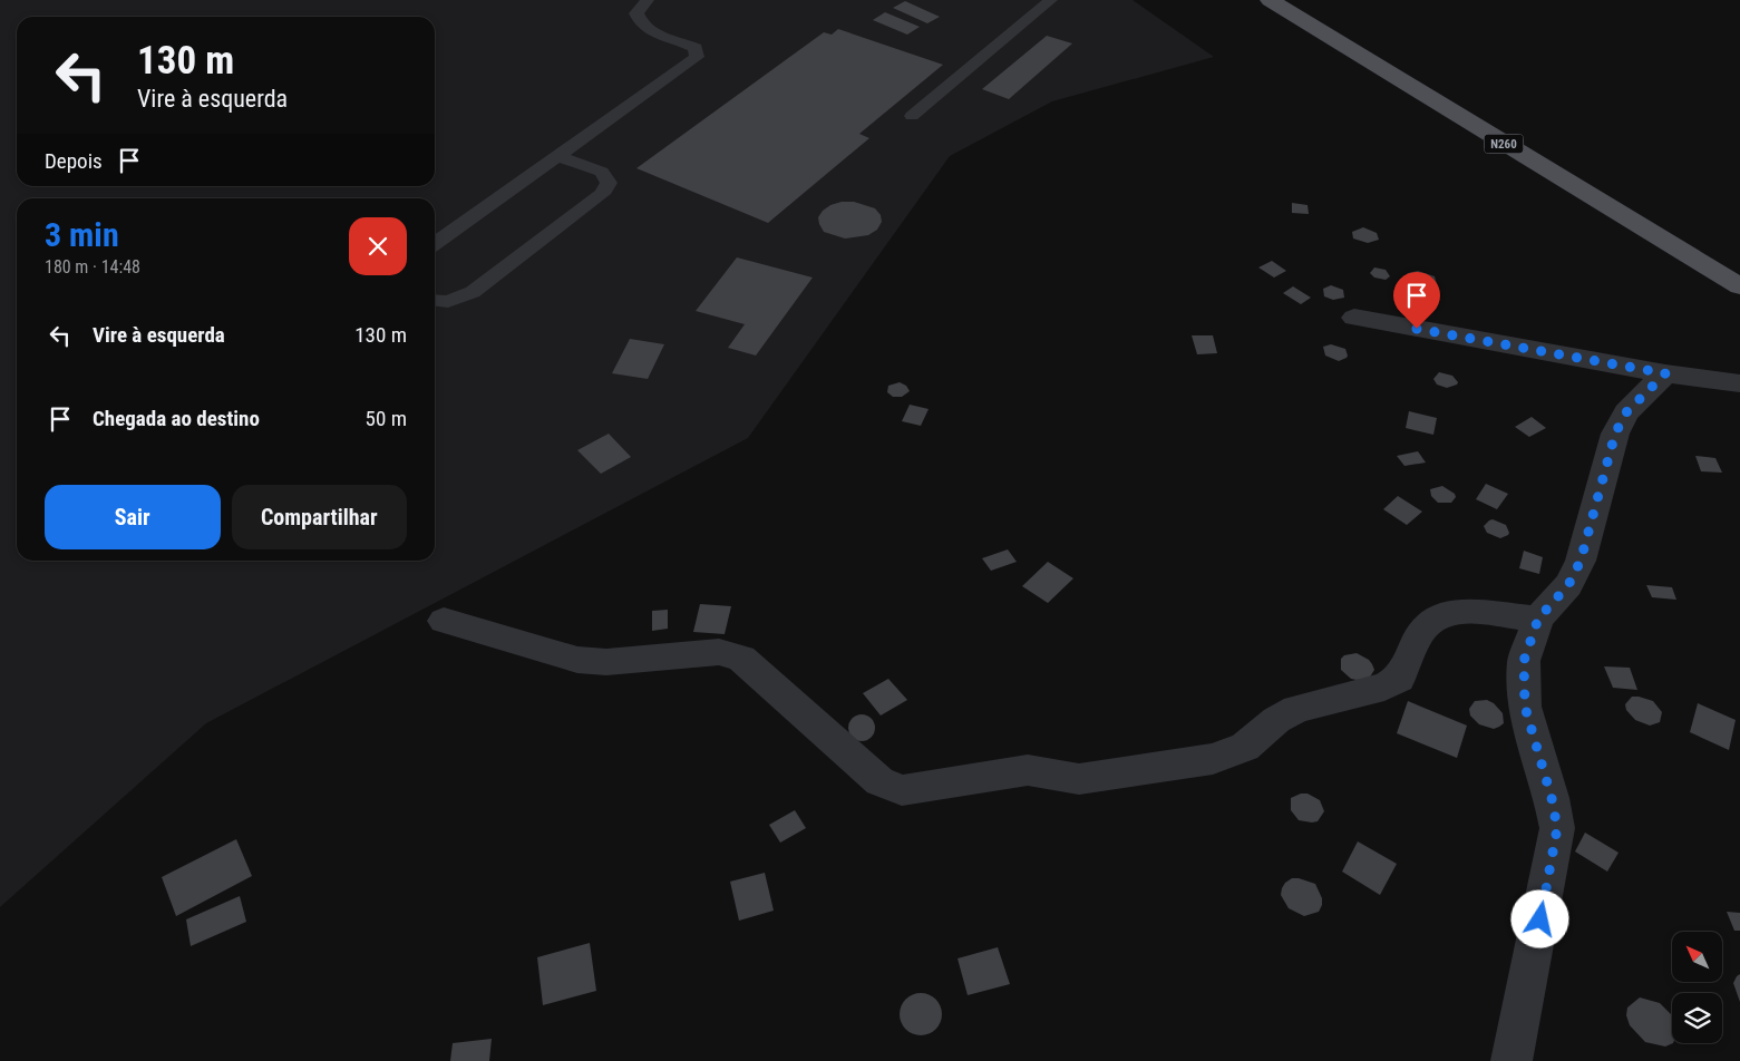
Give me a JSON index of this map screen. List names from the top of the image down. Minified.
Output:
{"streets":{"main road":["N260"]},"north":"top left","page":{"turn":["130 m","Vire à esquerda"],"then":"Depois","heading":["3 min","180 m · 14:48"],"list":[{"name":"Vire à esquerda","value":"130 m"},{"name":"Chegada ao destino","value":"50 m"}],"buttons":["Sair","Compartilhar"]}}
